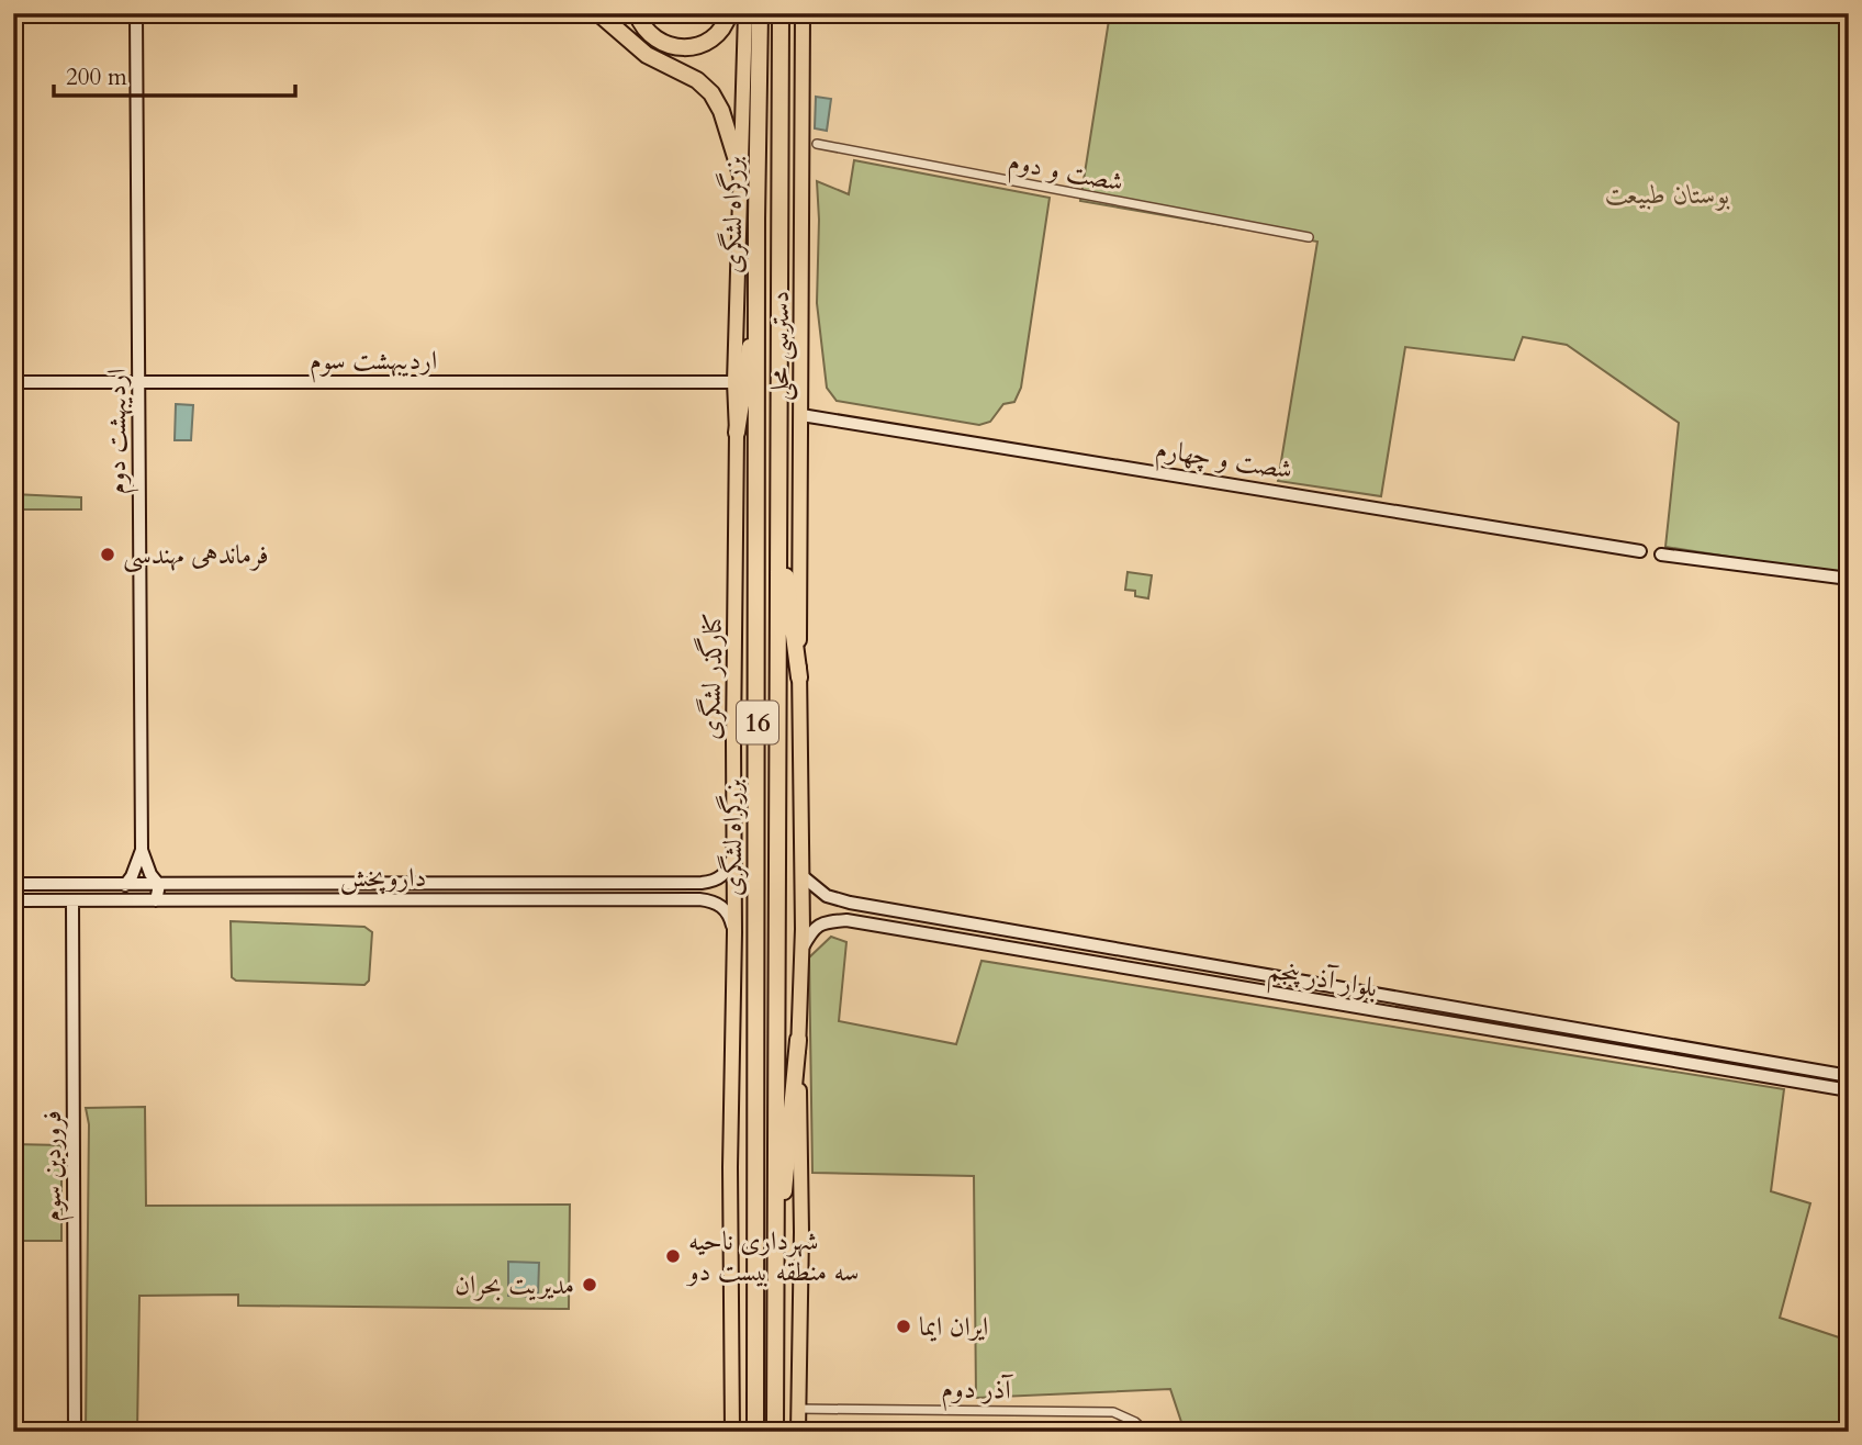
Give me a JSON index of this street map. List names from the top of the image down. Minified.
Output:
{"streets":{"highway":["بزرگراه لشگری","16"],"main road":["دسترسی محلی","کنارگذر لشگری"],"street":["شصت و دوم","اردیبهشت سوم","اردیبهشت دوم","شصت و چهارم","داروپخش","بلوار آذر پنجم","فروردین سوم","آذر دوم"]},"crossings":[["دسترسی محلی","شصت و چهارم"],["اردیبهشت سوم","اردیبهشت دوم"],["اردیبهشت سوم","کنارگذر لشگری"],["اردیبهشت دوم","داروپخش"],["داروپخش","فروردین سوم"]],"parks":["بوستان طبیعت"],"places":["فرماندهی مهندسی","شهرداری ناحیه سه منطقه بیست دو","مدیریت بحران","ایران ایما"],"scale_bar":"200 m"}
